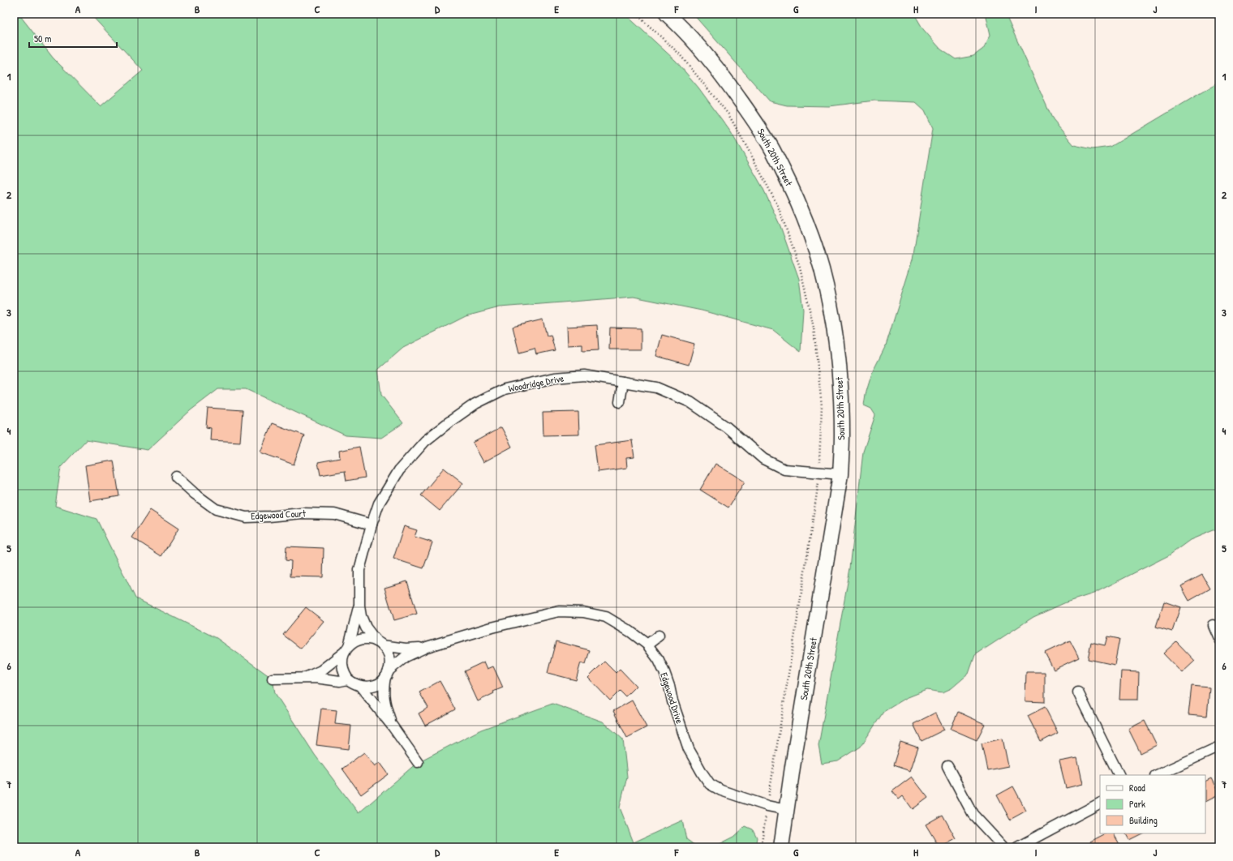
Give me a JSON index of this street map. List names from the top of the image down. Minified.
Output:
{"streets":{"main road":["South 20th Street"],"street":["Woodridge Drive","Edgewood Court","Edgewood Drive"]},"crossings":[["South 20th Street","Woodridge Drive"],["South 20th Street","Edgewood Drive"],["Woodridge Drive","Edgewood Court"]],"legend":["Road","Park","Building"],"scale_bar":"50 m","grid":{"columns":["A","B","C","D","E","F","G","H","I","J"],"rows":["1","2","3","4","5","6","7"]}}
